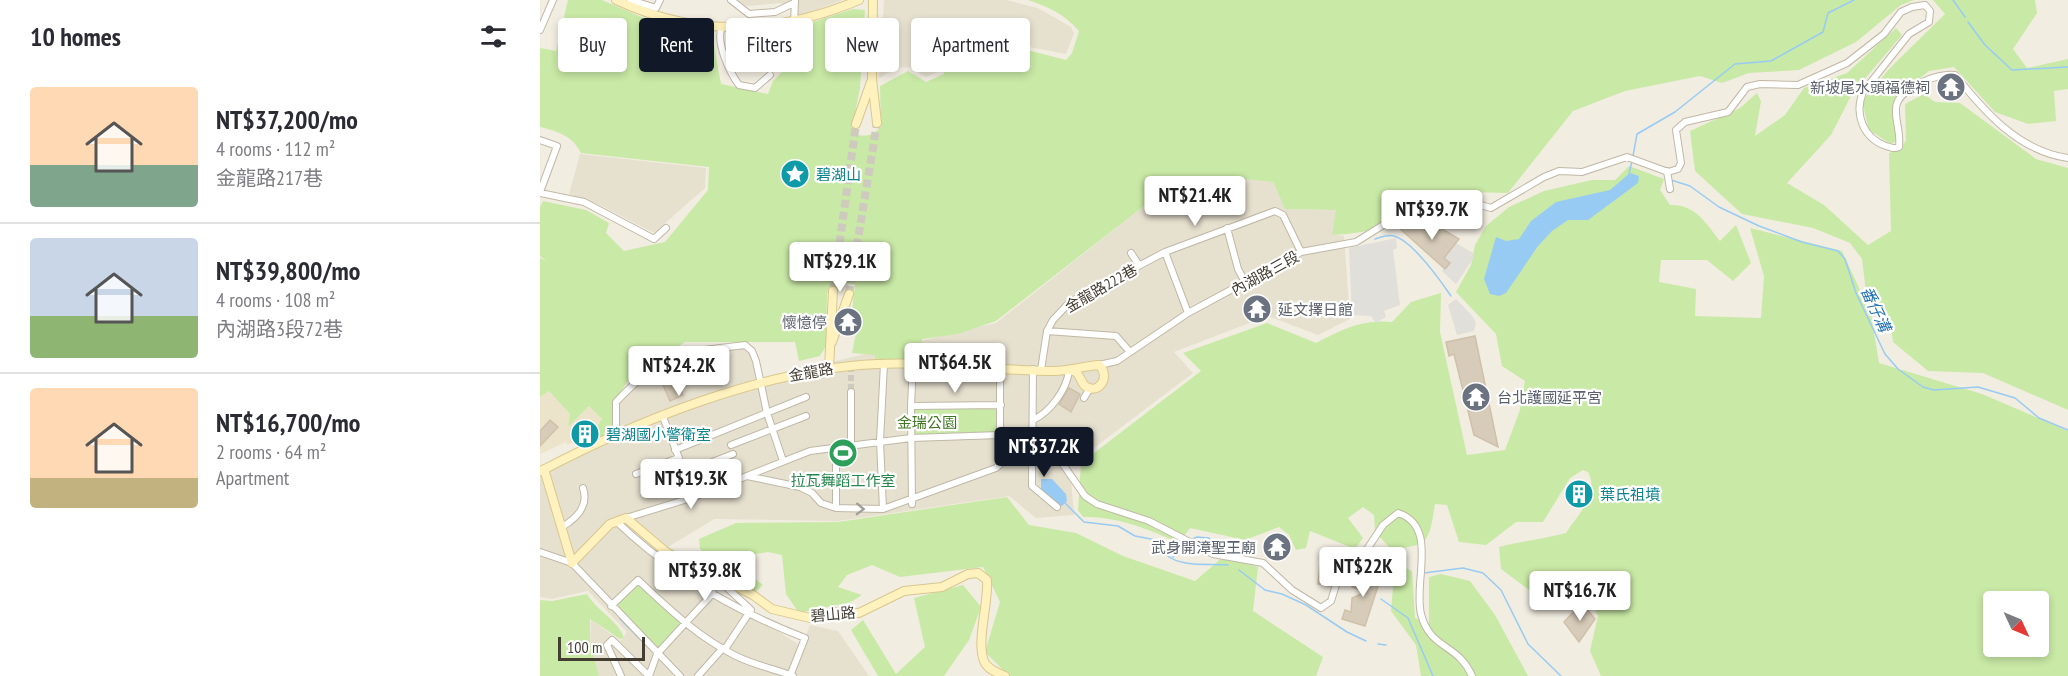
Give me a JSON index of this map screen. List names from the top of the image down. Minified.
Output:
{"streets":{"street":["內湖路三段","金龍路222巷","金龍路","碧山路"]},"crossings":[["內湖路三段","金龍路222巷"],["內湖路三段","金龍路"],["金龍路222巷","金龍路"]],"water":["番仔溝"],"parks":["金瑞公園"],"places":{"temple":["新坡尾水頭福德祠","延文擇日館","懷憶停","台北護國延平宮","武身開漳聖王廟"],"place":["碧湖山"],"building":["碧湖國小警衛室","葉氏祖墳"],"sports":["拉瓦舞蹈工作室"]},"scale_bar":"100 m","north":"bottom right","page":{"heading":"10 homes","chip":["Buy","Rent","Filters","New","Apartment"],"list":[{"name":"NT$37,200/mo","note":"4 rooms · 112 m² · 金龍路217巷"},{"name":"NT$39,800/mo","note":"4 rooms · 108 m² · 內湖路3段72巷"},{"name":"NT$16,700/mo","note":"2 rooms · 64 m² · Apartment"}],"price":["NT$21.4K","NT$39.7K","NT$29.1K","NT$64.5K","NT$24.2K","NT$37.2K","NT$19.3K","NT$22K","NT$39.8K","NT$16.7K"],"scale":"100 m"}}
